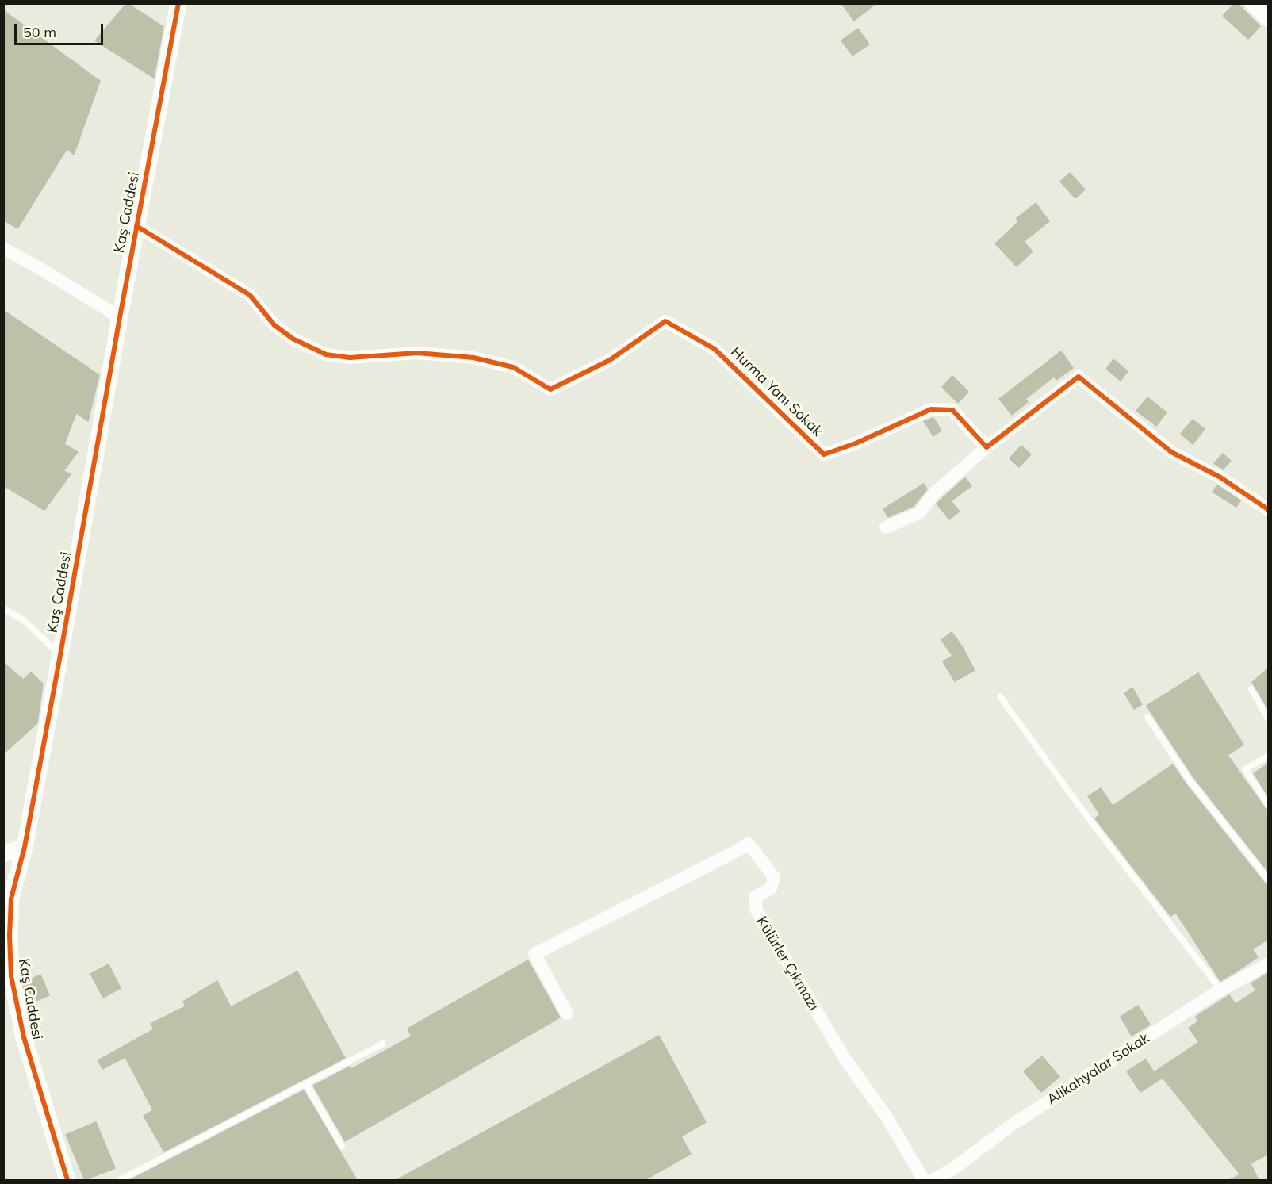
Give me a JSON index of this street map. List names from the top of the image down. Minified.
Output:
{"streets":{"street":["Kaş Caddesi","Hurma Yanı Sokak","Külürler Çıkmazı","Alikahyalar Sokak"]},"crossings":[["Kaş Caddesi","Hurma Yanı Sokak"]],"scale_bar":"50 m"}
